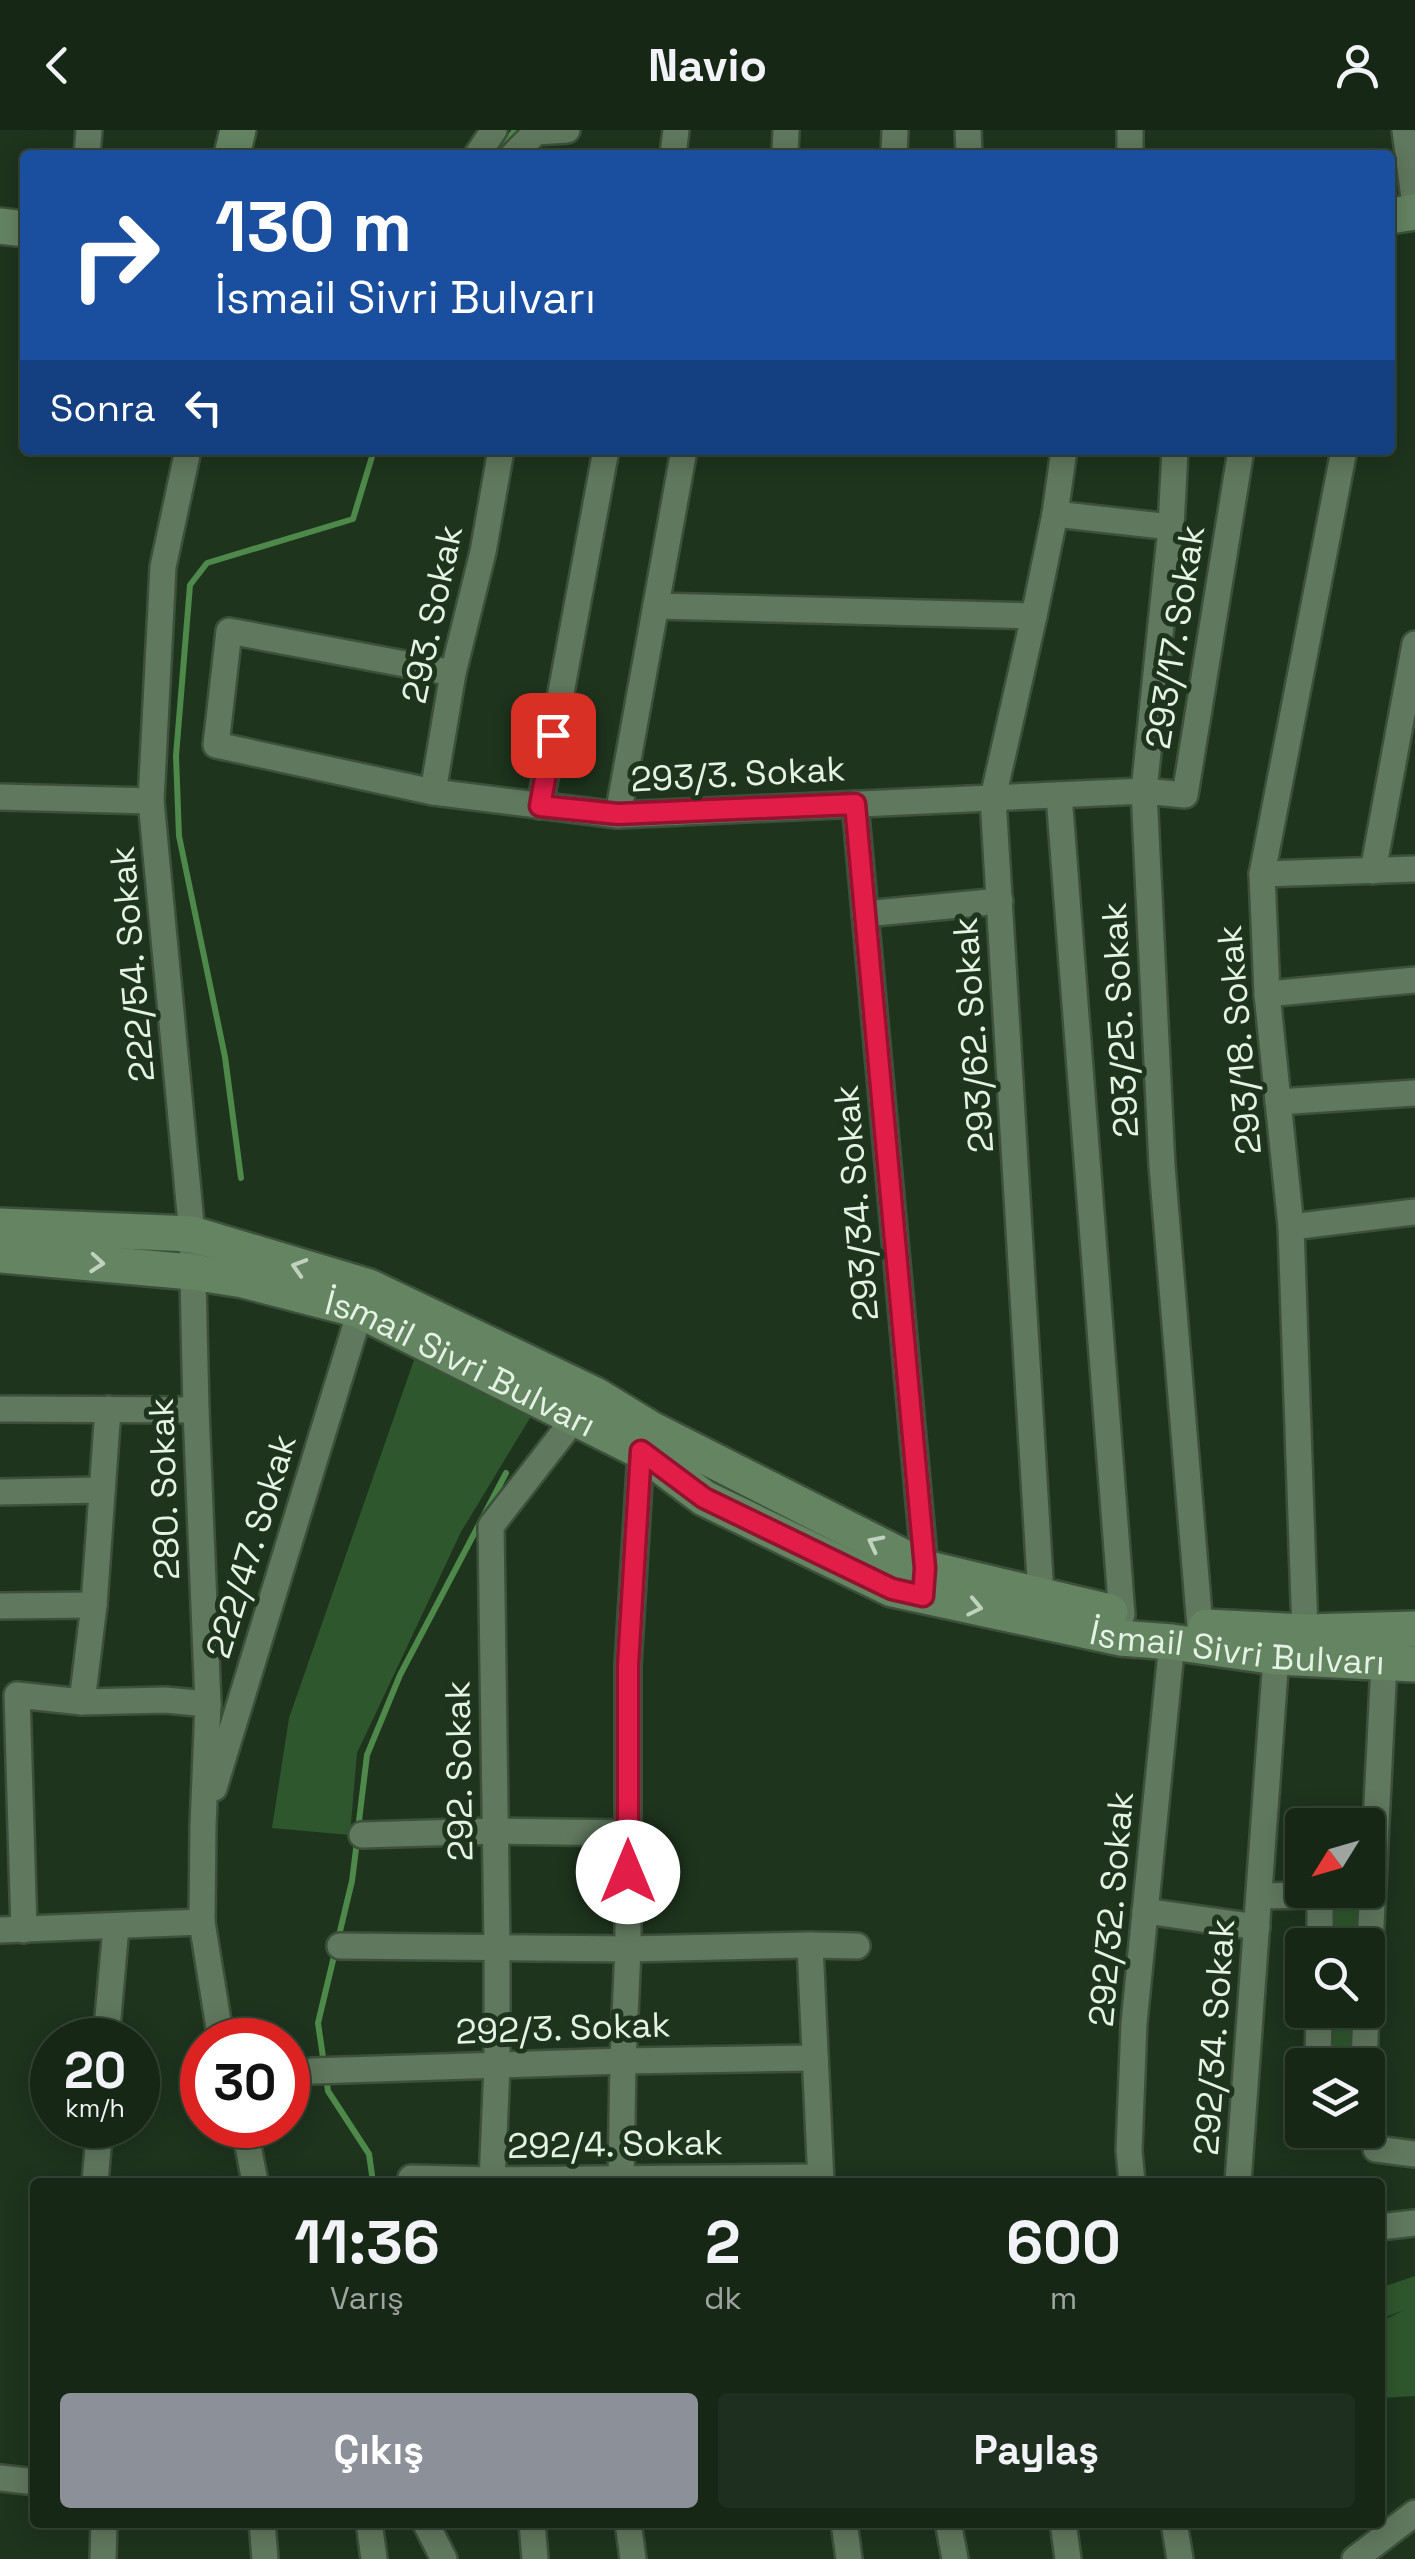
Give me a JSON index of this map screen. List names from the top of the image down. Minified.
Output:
{"streets":{"main road":["İsmail Sivri Bulvarı"],"street":["293. Sokak","293/17. Sokak","293/3. Sokak","222/54. Sokak","293/25. Sokak","293/62. Sokak","293/18. Sokak","293/34. Sokak","280. Sokak","222/47. Sokak","292. Sokak","292/32. Sokak","292/3. Sokak","292/34. Sokak"]},"crossings":[["293. Sokak","293/3. Sokak"],["293/17. Sokak","293/3. Sokak"],["293/17. Sokak","293/25. Sokak"],["293/3. Sokak","293/25. Sokak"],["293/3. Sokak","293/62. Sokak"],["293/3. Sokak","293/34. Sokak"],["222/54. Sokak","İsmail Sivri Bulvarı"],["222/54. Sokak","280. Sokak"],["293/25. Sokak","İsmail Sivri Bulvarı"],["293/25. Sokak","292/32. Sokak"],["293/62. Sokak","İsmail Sivri Bulvarı"],["293/18. Sokak","İsmail Sivri Bulvarı"],["293/34. Sokak","İsmail Sivri Bulvarı"],["İsmail Sivri Bulvarı","280. Sokak"],["İsmail Sivri Bulvarı","222/47. Sokak"],["İsmail Sivri Bulvarı","292. Sokak"],["İsmail Sivri Bulvarı","292/32. Sokak"],["280. Sokak","222/47. Sokak"],["292. Sokak","292/3. Sokak"]],"north":"bottom left","page":{"header":"Navio","turn":["130 m","İsmail Sivri Bulvarı"],"then":"Sonra","speed":"20 km/h","limit":"30","eta":["11:36","Varış","2","dk","600","m"],"buttons":["Çıkış","Paylaş"]}}
